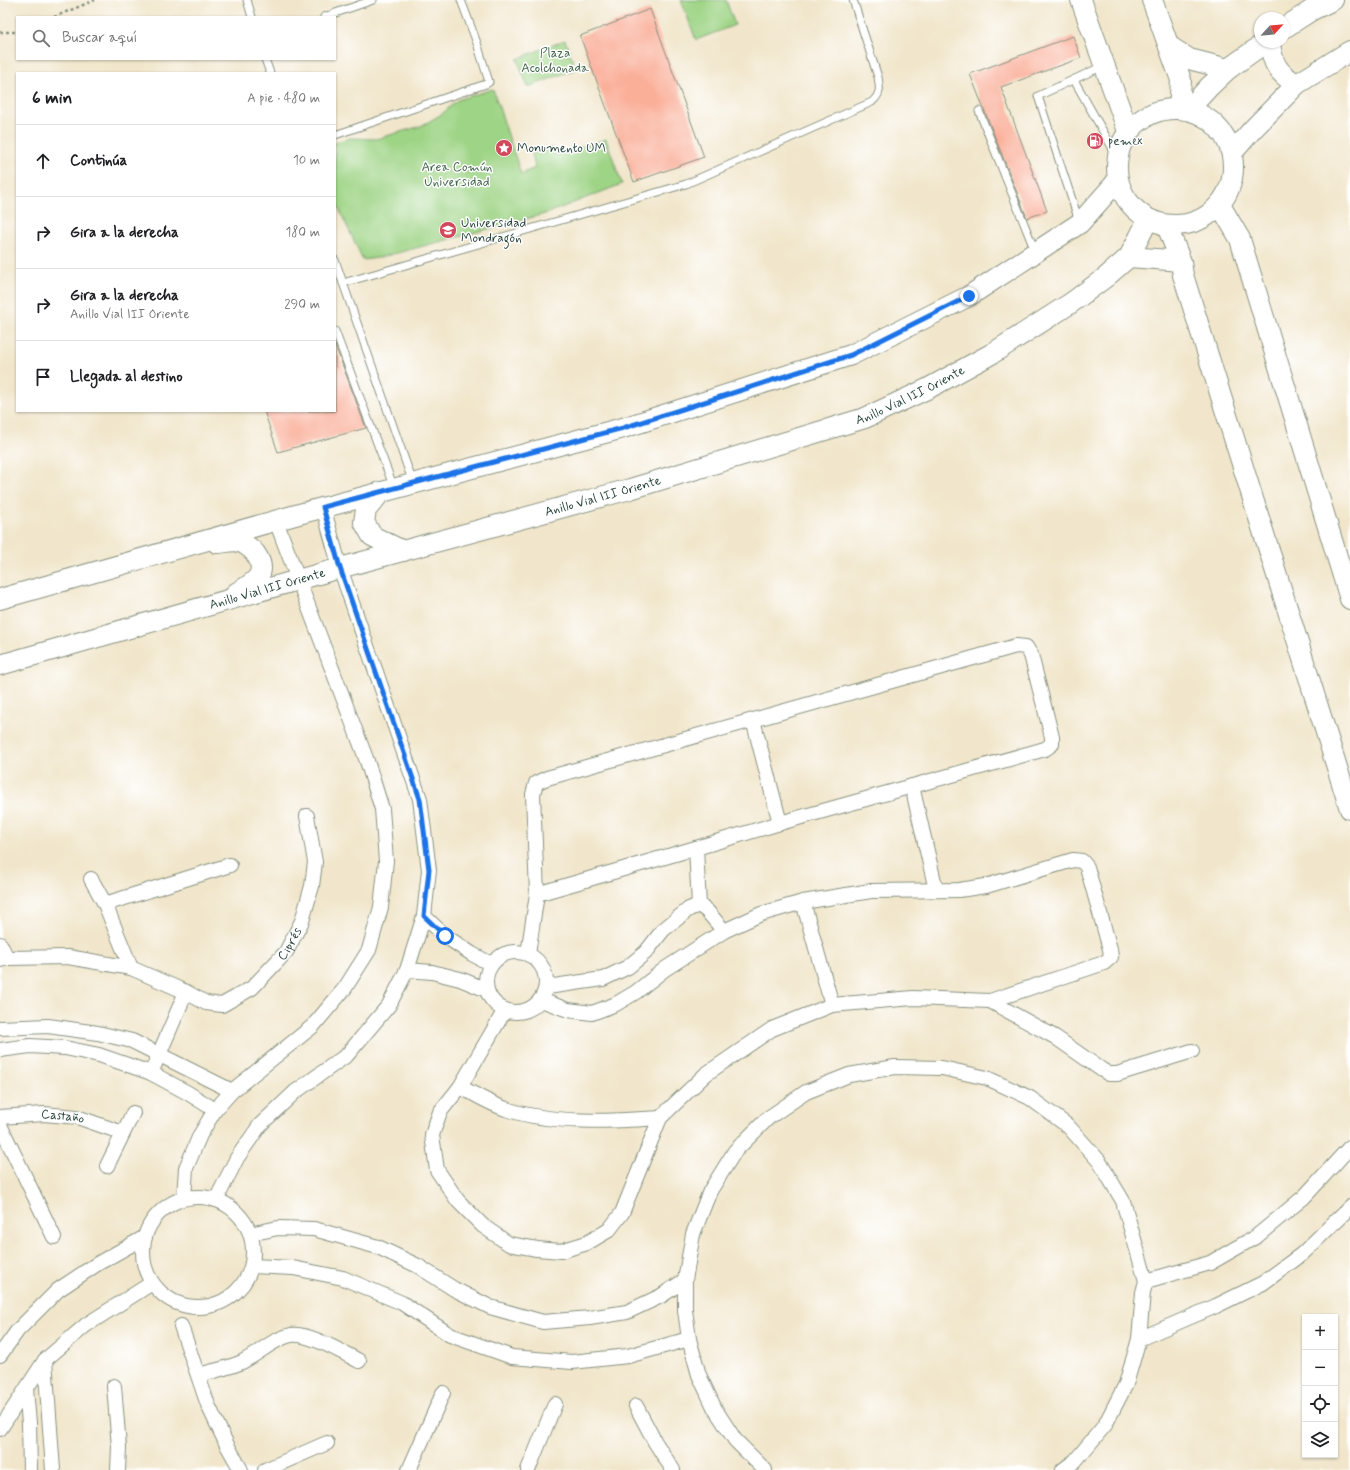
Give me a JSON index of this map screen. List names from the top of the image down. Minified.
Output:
{"streets":{"main road":["Anillo Vial III Oriente"],"street":["Ciprés","Castaño"]},"parks":["Plaza Acolchonada","Area Común Universidad"],"places":{"fuel station":["pemex"],"place":["Monumento UM"],"school or university":["Universidad Mondragón"]},"north":"top right","page":{"search":"Buscar aquí","heading":["6 min","A pie · 480 m"],"list":[["Continúa","10 m"],["Gira a la derecha","180 m"],["Gira a la derecha","Anillo Vial III Oriente","290 m"],"Llegada al destino"],"map_buttons":["+","−"]}}
